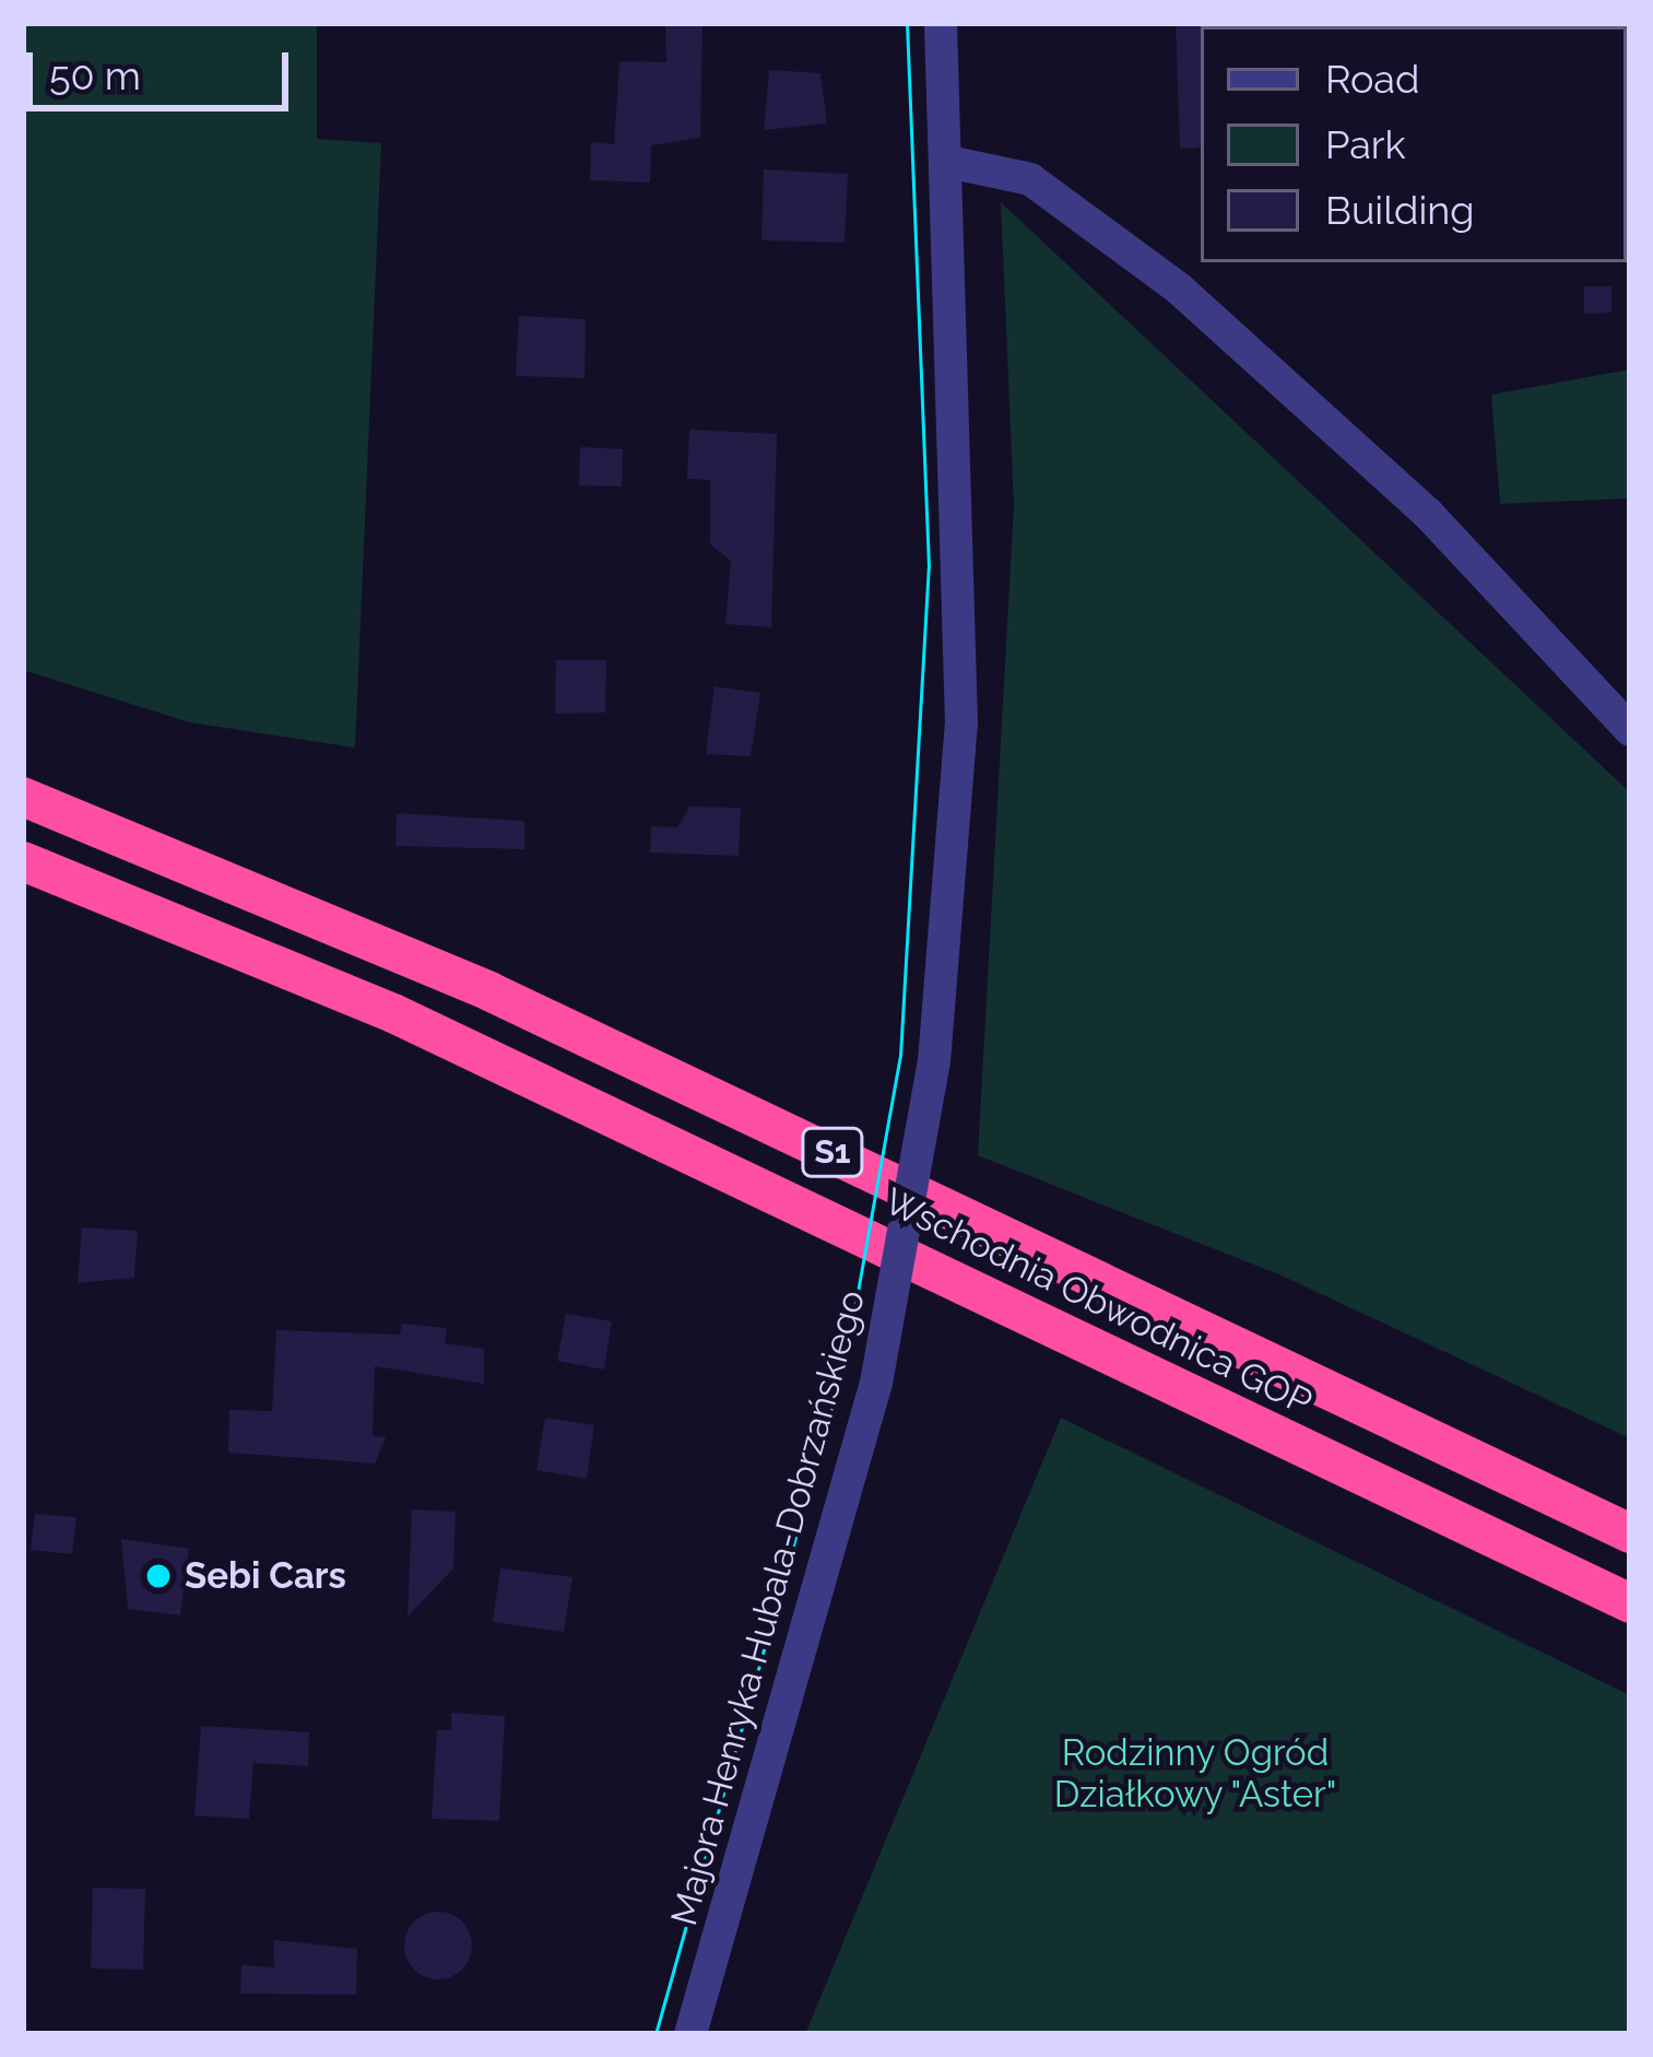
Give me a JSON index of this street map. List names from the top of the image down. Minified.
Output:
{"streets":{"highway":["S1","Wschodnia Obwodnica GOP"],"street":["Majora Henryka Hubala-Dobrzańskiego"]},"parks":["Rodzinny Ogród Działkowy \"Aster\""],"places":["Sebi Cars"],"legend":["Road","Park","Building"],"scale_bar":"50 m"}
